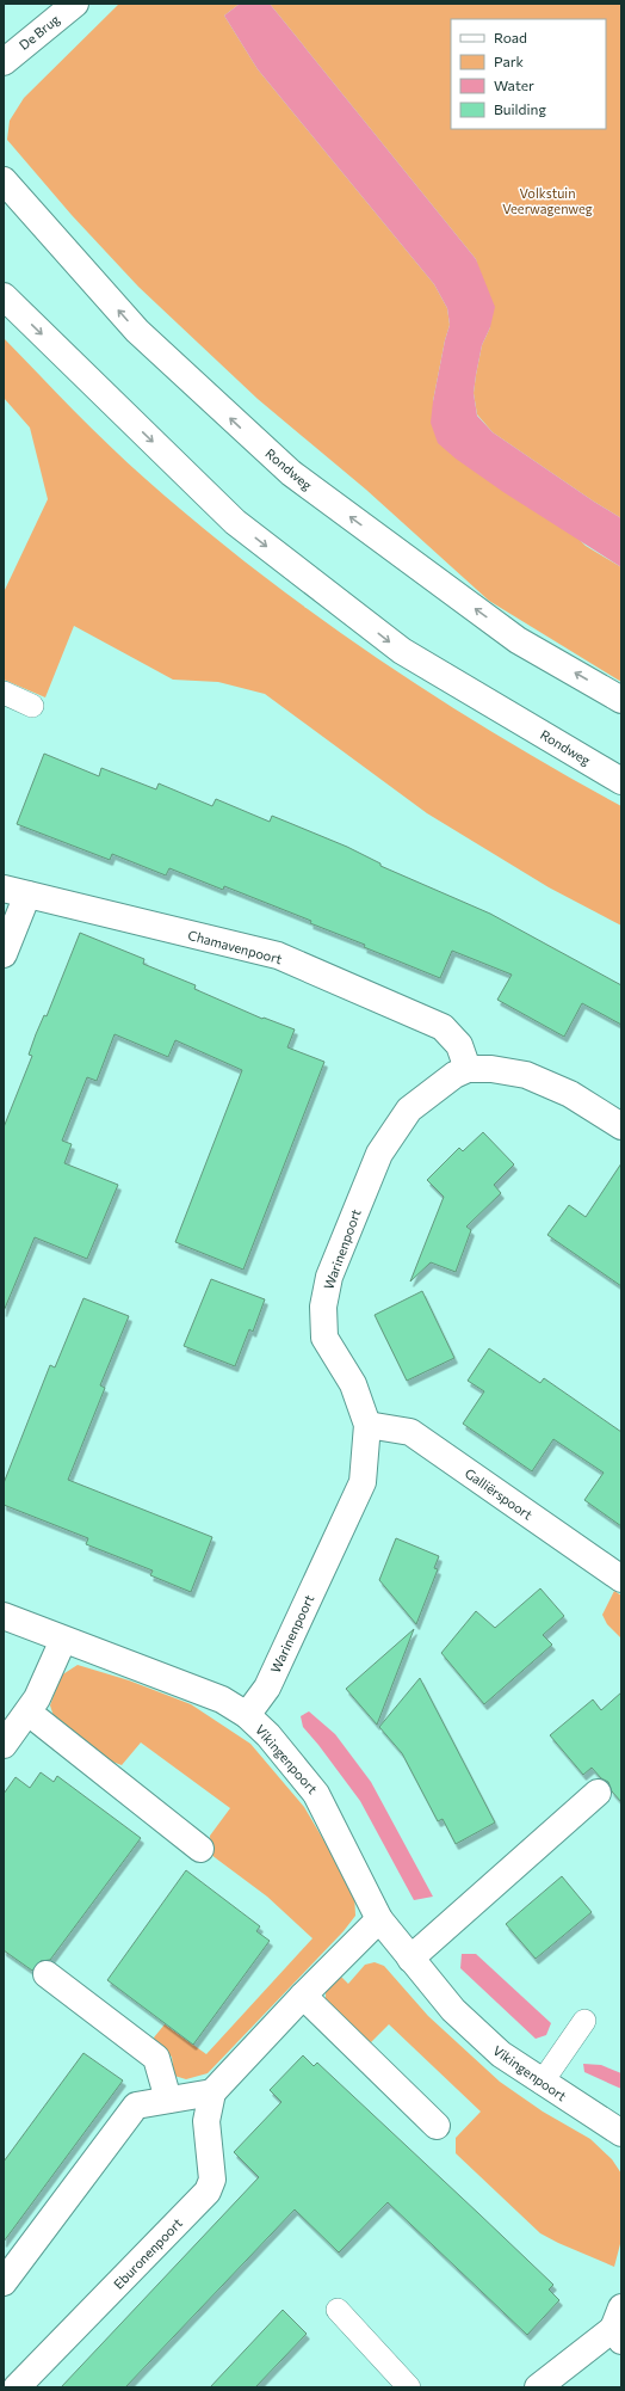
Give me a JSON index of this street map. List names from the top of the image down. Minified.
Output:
{"streets":{"street":["De Brug","Rondweg","Chamavenpoort","Warinenpoort","Galliërspoort","Vikingenpoort","Eburonenpoort"]},"crossings":[["Chamavenpoort","Warinenpoort"],["Warinenpoort","Galliërspoort"],["Warinenpoort","Vikingenpoort"]],"parks":["Volkstuin Veerwagenweg"],"legend":["Road","Park","Water","Building"]}
